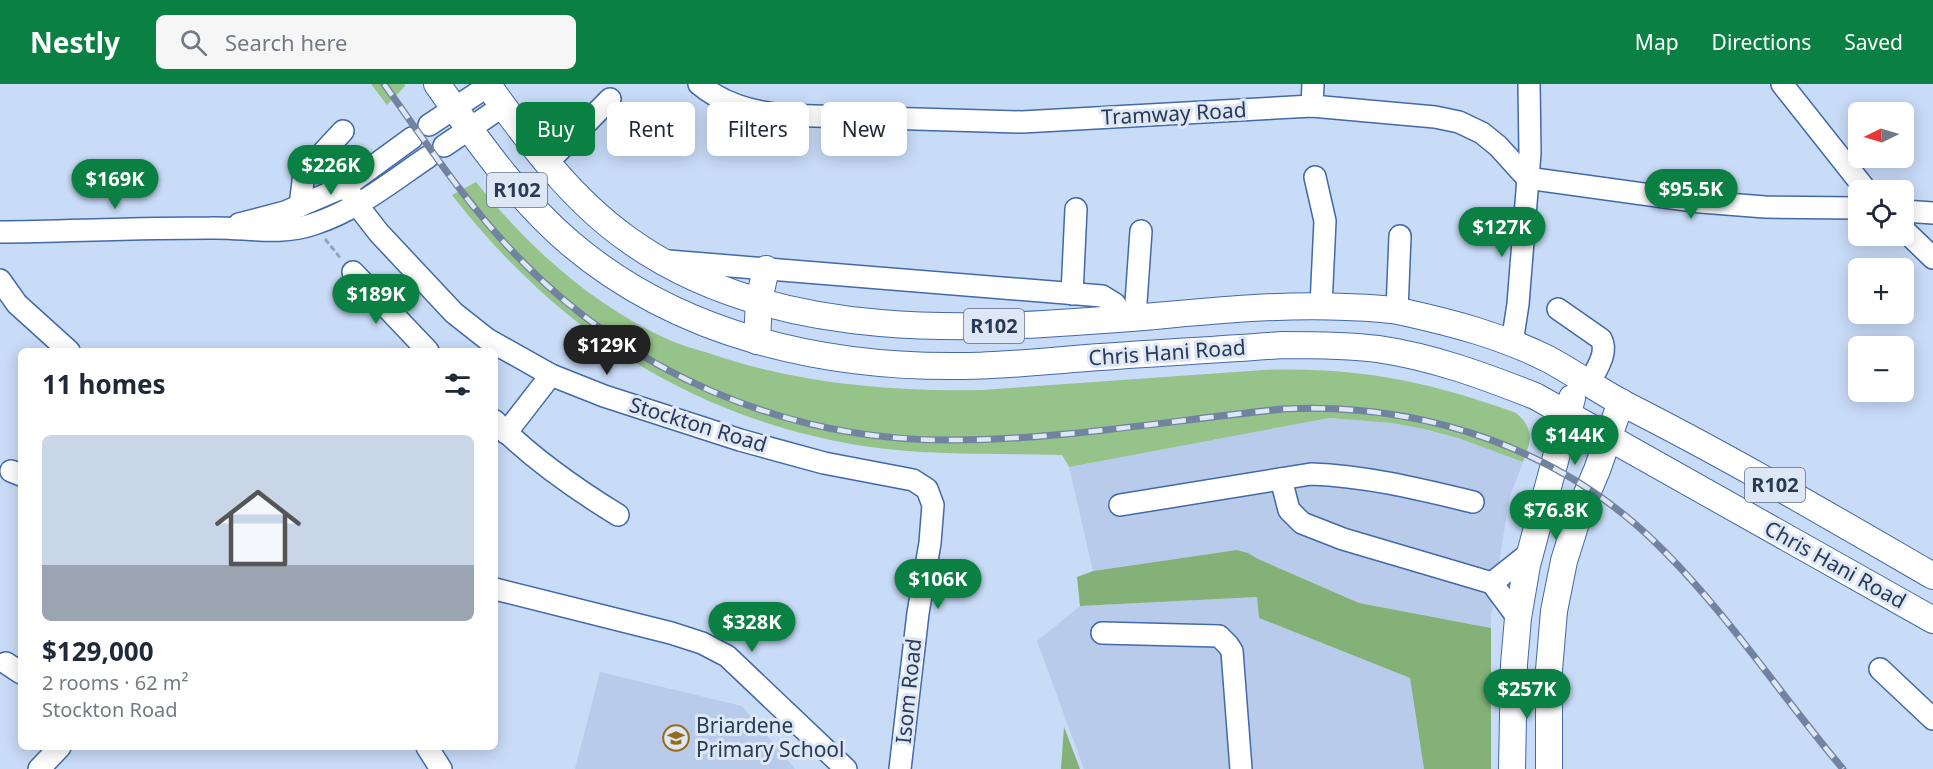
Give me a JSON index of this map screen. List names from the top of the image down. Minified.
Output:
{"streets":{"main road":["R102","Chris Hani Road"],"street":["Tramway Road","Stockton Road","Isom Road"]},"crossings":[["Stockton Road","Isom Road"]],"places":{"school or university":["Briardene Primary School"]},"north":"left","page":{"header":"Nestly","search":"Search here","nav":["Map","Directions","Saved"],"map_buttons":["+","−"],"chip":["Buy","Rent","Filters","New"],"price":["$226K","$169K","$95.5K","$127K","$189K","$129K","$144K","$76.8K","$106K","$328K","$257K"],"heading":"11 homes","list":[{"name":"$129,000","note":"2 rooms · 62 m² · Stockton Road"}]}}
